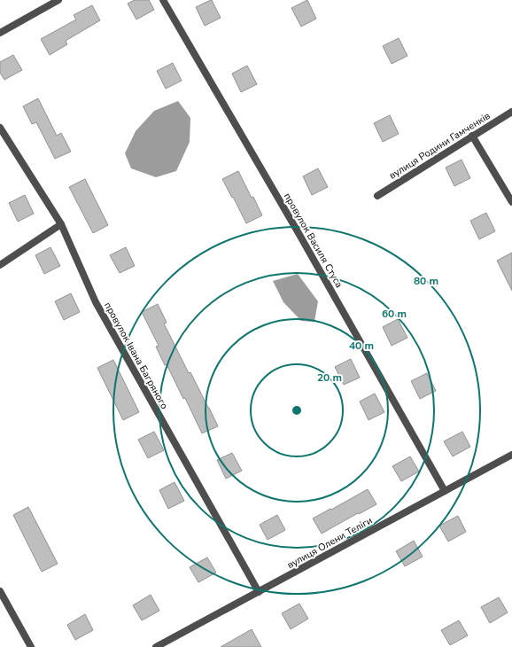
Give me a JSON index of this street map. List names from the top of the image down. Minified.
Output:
{"streets":{"street":["вулиця Родини Гамченків","провулок Василя Стуса","провулок Івана Багряного","вулиця Олени Теліги"]},"crossings":[["провулок Василя Стуса","вулиця Олени Теліги"],["провулок Івана Багряного","вулиця Олени Теліги"]],"rings":["80 m","60 m","40 m","20 m"]}
